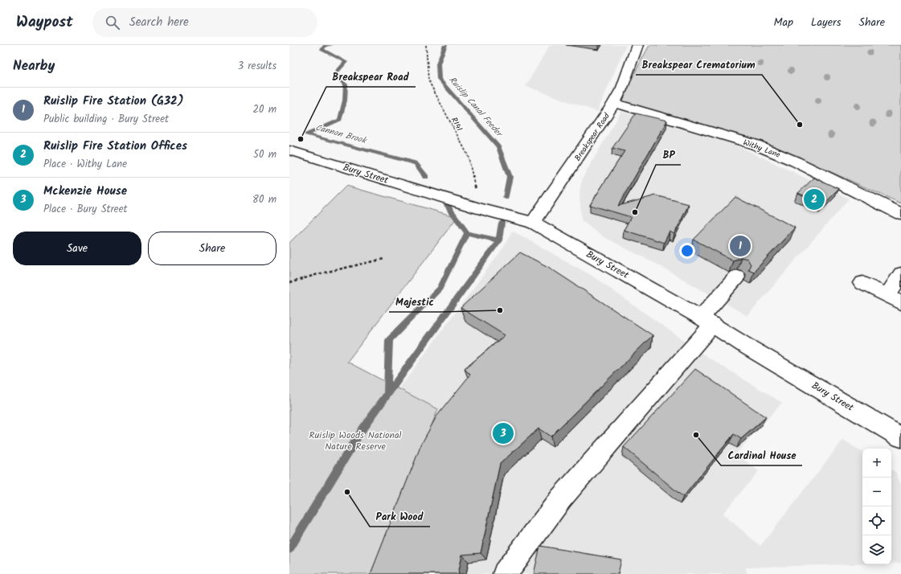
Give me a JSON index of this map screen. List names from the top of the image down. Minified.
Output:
{"streets":{"street":["Breakspear Road","Withy Lane","Bury Street"],"path":["R141"]},"crossings":[["R141","Bury Street"],["Breakspear Road","Withy Lane"],["Breakspear Road","Bury Street"]],"water":["Ruislip Canal Feeder","Cannon Brook"],"parks":["Ruislip Woods National Nature Reserve"],"places":["Breakspear Crematorium","Breakspear Road","BP","Majestic","Cardinal House","Park Wood"],"page":{"header":"Waypost","search":"Search here","nav":["Map","Layers","Share"],"heading":["Nearby","3 results"],"list":[{"mark":"1","name":"Ruislip Fire Station (G32)","note":"Public building · Bury Street","value":"20 m"},{"mark":"2","name":"Ruislip Fire Station Offices","note":"Place · Withy Lane","value":"50 m"},{"mark":"3","name":"Mckenzie House","note":"Place · Bury Street","value":"80 m"}],"pins":["2","1","3"],"buttons":["Save","Share"],"map_buttons":["+","−"]}}
